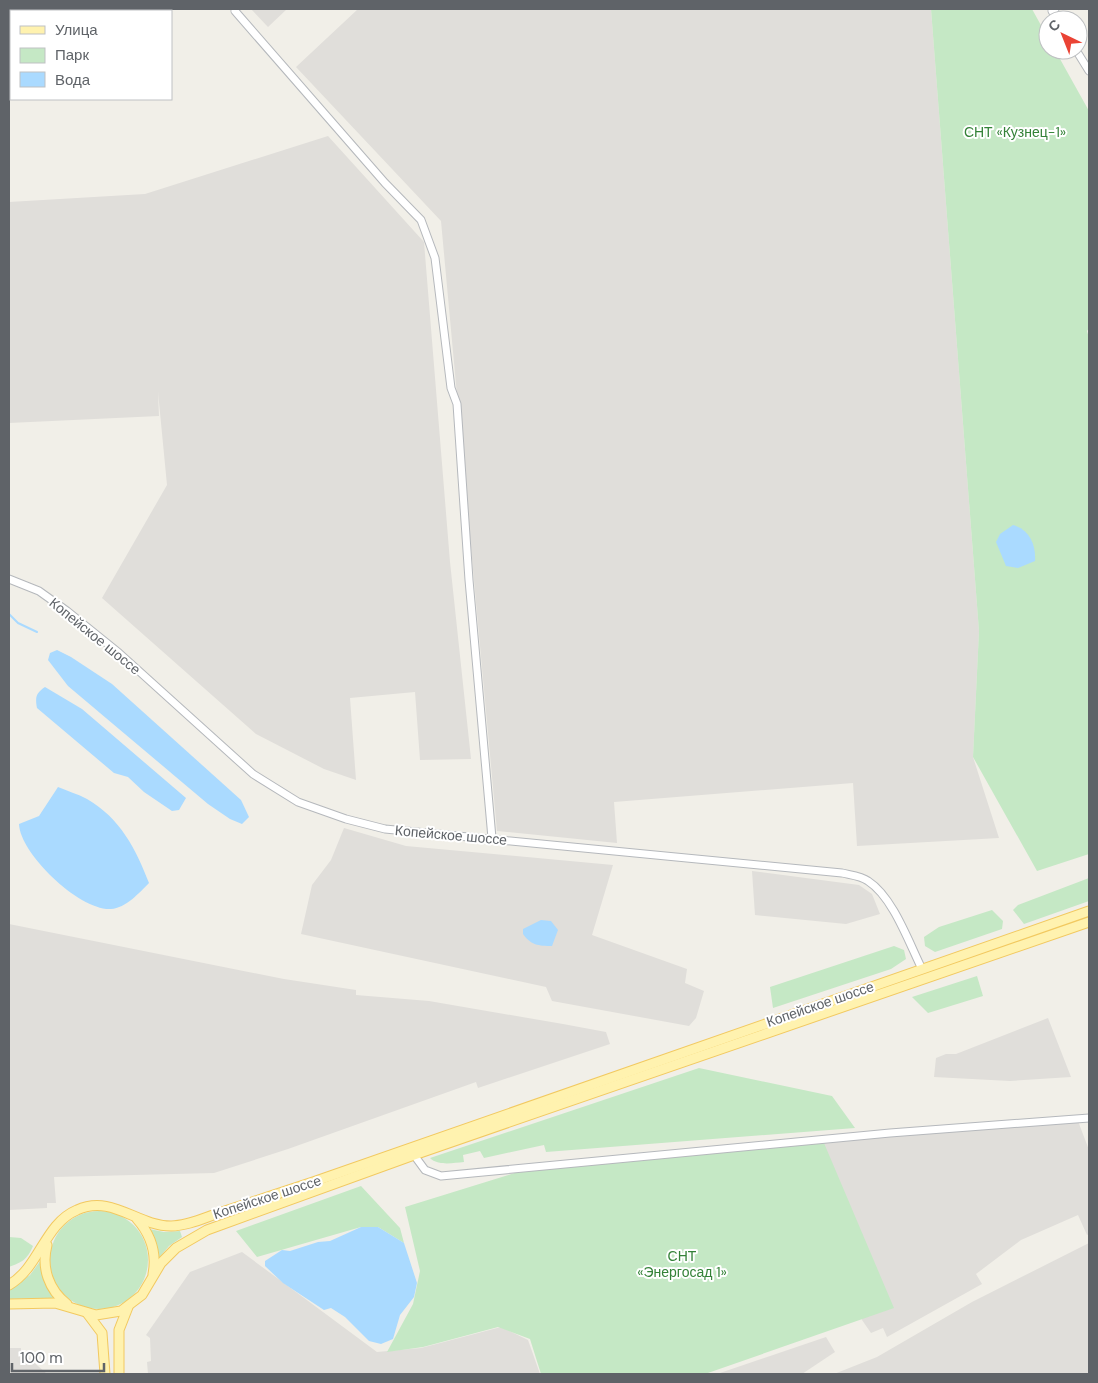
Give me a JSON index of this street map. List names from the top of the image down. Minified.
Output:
{"streets":{"main road":["Копейское шоссе"]},"parks":["СНТ «Кузнец-1»","СНТ «Энергосад 1»"],"legend":["Улица","Парк","Вода"],"scale_bar":"100 m","north":"top left"}
